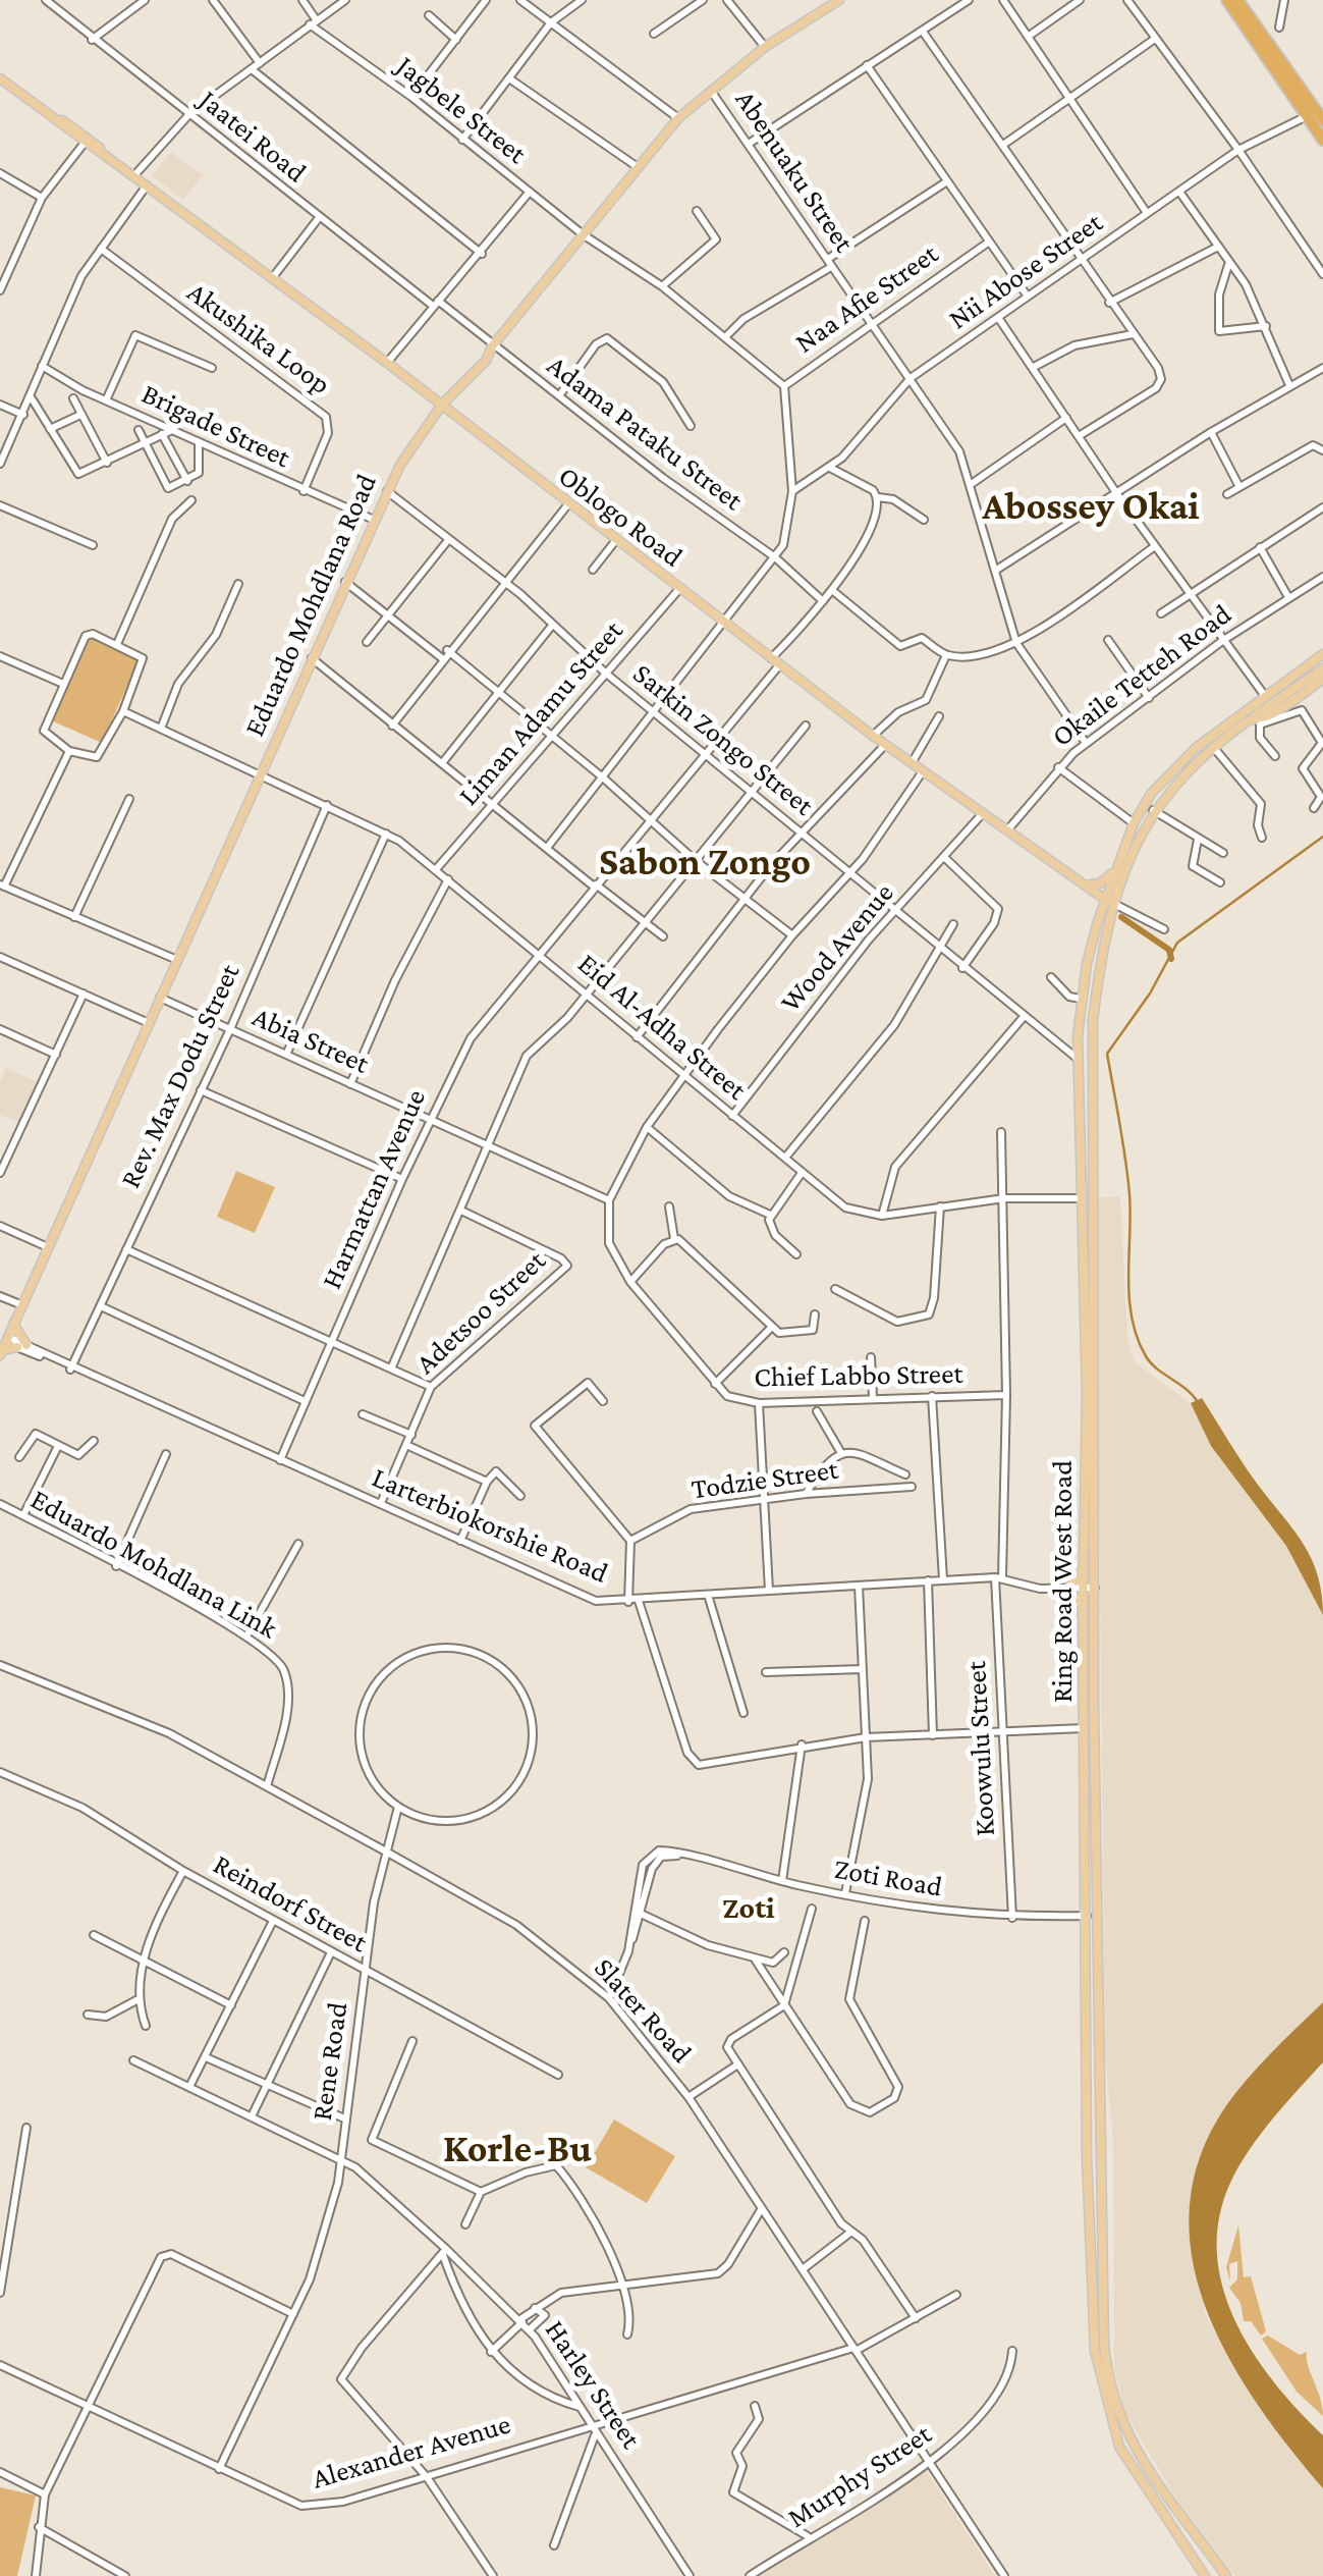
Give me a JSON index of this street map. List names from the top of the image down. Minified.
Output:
{"streets":{"main road":["Oblogo Road","Eduardo Mohdlana Road","Ring Road West Road"],"street":["Jagbele Street","Jaatei Road","Abenuaku Street","Nii Abose Street","Naa Afie Street","Akushika Loop","Brigade Street","Adama Pataku Street","Okaile Tetteh Road","Liman Adamu Street","Sarkin Zongo Street","Wood Avenue","Eid Al-Adha Street","Abia Street","Rev. Max Dodu Street","Harmattan Avenue","Adetsoo Street","Chief Labbo Street","Todzie Street","Larterbiokorshie Road","Eduardo Mohdlana Link","Koowulu Street","Zoti Road","Reindorf Street","Slater Road","Rene Road","Harley Street","Alexander Avenue","Murphy Street"]},"crossings":[["Jagbele Street","Naa Afie Street"],["Jagbele Street","Eduardo Mohdlana Road"],["Jaatei Road","Adama Pataku Street"],["Abenuaku Street","Nii Abose Street"],["Abenuaku Street","Naa Afie Street"],["Abenuaku Street","Eduardo Mohdlana Road"],["Abenuaku Street","Okaile Tetteh Road"],["Nii Abose Street","Naa Afie Street"],["Naa Afie Street","Adama Pataku Street"],["Naa Afie Street","Oblogo Road"],["Naa Afie Street","Sarkin Zongo Street"],["Akushika Loop","Brigade Street"],["Brigade Street","Eduardo Mohdlana Road"],["Adama Pataku Street","Eduardo Mohdlana Road"],["Adama Pataku Street","Harmattan Avenue"],["Oblogo Road","Eduardo Mohdlana Road"],["Oblogo Road","Okaile Tetteh Road"],["Oblogo Road","Liman Adamu Street"],["Oblogo Road","Wood Avenue"],["Oblogo Road","Harmattan Avenue"],["Oblogo Road","Ring Road West Road"],["Eduardo Mohdlana Road","Sarkin Zongo Street"],["Eduardo Mohdlana Road","Eid Al-Adha Street"],["Eduardo Mohdlana Road","Abia Street"],["Eduardo Mohdlana Road","Larterbiokorshie Road"],["Liman Adamu Street","Sarkin Zongo Street"],["Liman Adamu Street","Eid Al-Adha Street"],["Sarkin Zongo Street","Wood Avenue"],["Sarkin Zongo Street","Harmattan Avenue"],["Sarkin Zongo Street","Ring Road West Road"],["Wood Avenue","Eid Al-Adha Street"],["Eid Al-Adha Street","Rev. Max Dodu Street"],["Eid Al-Adha Street","Harmattan Avenue"],["Eid Al-Adha Street","Ring Road West Road"],["Eid Al-Adha Street","Koowulu Street"],["Abia Street","Rev. Max Dodu Street"],["Abia Street","Harmattan Avenue"],["Abia Street","Chief Labbo Street"],["Rev. Max Dodu Street","Larterbiokorshie Road"],["Harmattan Avenue","Larterbiokorshie Road"],["Adetsoo Street","Larterbiokorshie Road"],["Chief Labbo Street","Koowulu Street"],["Larterbiokorshie Road","Ring Road West Road"],["Larterbiokorshie Road","Koowulu Street"],["Eduardo Mohdlana Link","Slater Road"],["Ring Road West Road","Zoti Road"],["Koowulu Street","Zoti Road"],["Zoti Road","Slater Road"],["Reindorf Street","Rene Road"],["Slater Road","Rene Road"],["Slater Road","Alexander Avenue"],["Slater Road","Murphy Street"],["Rene Road","Harley Street"],["Rene Road","Alexander Avenue"],["Harley Street","Alexander Avenue"]],"districts":["Abossey Okai","Sabon Zongo","Zoti","Korle-Bu"]}
